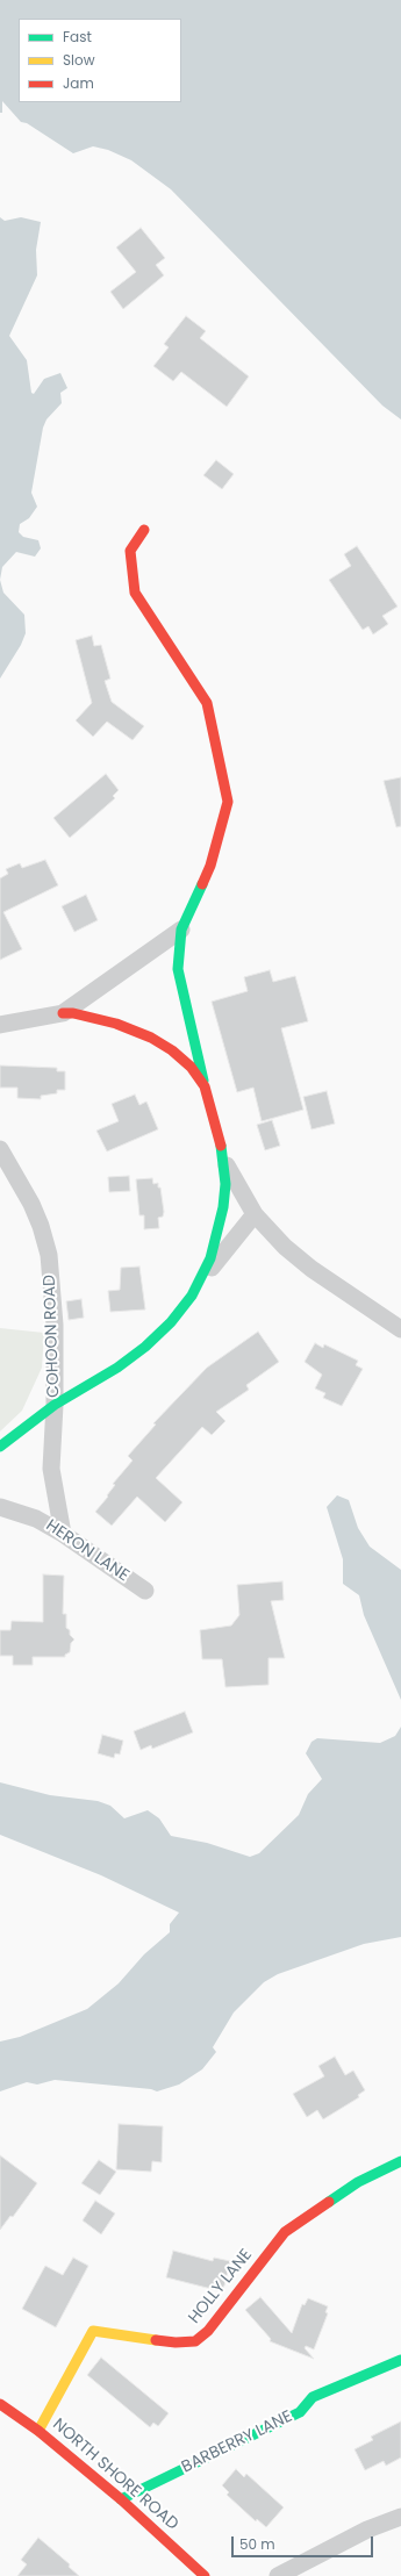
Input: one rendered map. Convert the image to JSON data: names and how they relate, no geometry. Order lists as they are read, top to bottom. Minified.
{"streets":{"street":["COHOON ROAD","HERON LANE","HOLLY LANE","BARBERRY LANE","NORTH SHORE ROAD"]},"crossings":[["COHOON ROAD","HERON LANE"],["HOLLY LANE","NORTH SHORE ROAD"],["BARBERRY LANE","NORTH SHORE ROAD"]],"legend":["Fast","Slow","Jam"],"scale_bar":"50 m"}
